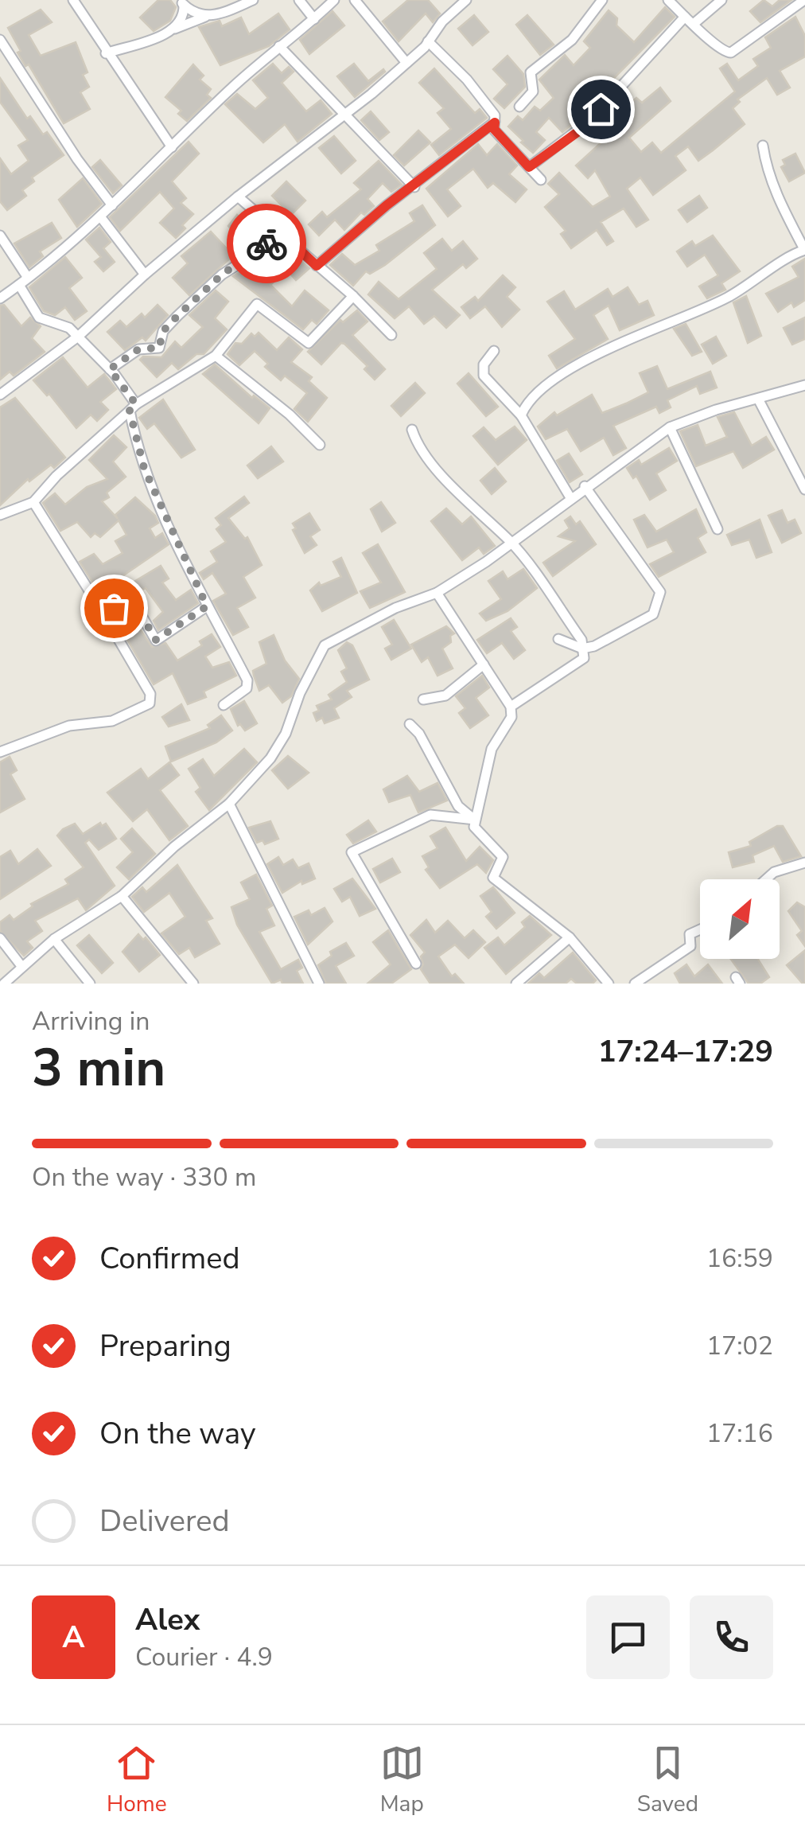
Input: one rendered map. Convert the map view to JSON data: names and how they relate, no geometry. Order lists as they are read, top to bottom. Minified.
{"north":"top right","page":{"heading":["3 min","Arriving in","17:24–17:29"],"panel":["Alex","Courier · 4.9"],"bar":"On the way · 330 m","list":[["Confirmed","16:59"],["Preparing","17:02"],["On the way","17:16"],"Delivered"],"round":"A","tabs":["Home","Map","Saved"]}}
